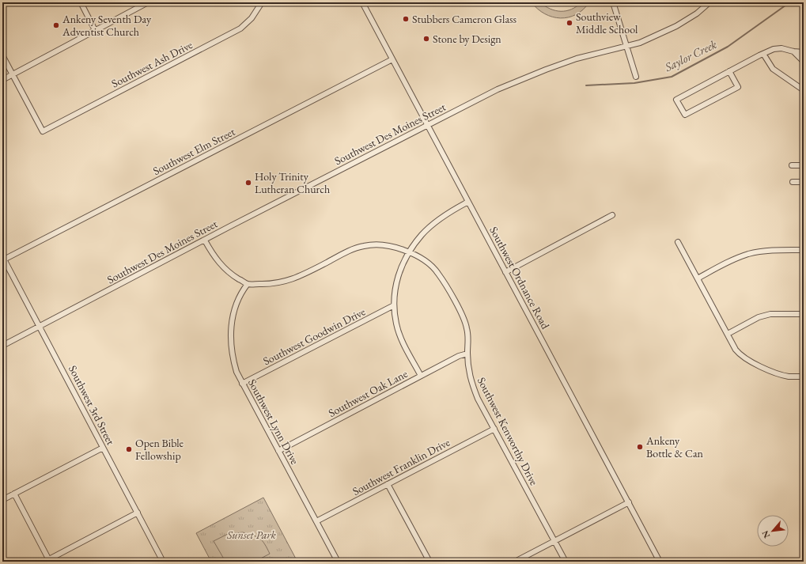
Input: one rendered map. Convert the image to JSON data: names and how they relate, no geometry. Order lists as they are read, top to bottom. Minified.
{"streets":{"street":["Southwest Ash Drive","Southwest Des Moines Street","Southwest Elm Street","Southwest Ordnance Road","Southwest Goodwin Drive","Southwest Oak Lane","Southwest 3rd Street","Southwest Lynn Drive","Southwest Kenworthy Drive","Southwest Franklin Drive"]},"crossings":[["Southwest Des Moines Street","Southwest Ordnance Road"],["Southwest Des Moines Street","Southwest 3rd Street"],["Southwest Elm Street","Southwest Ordnance Road"],["Southwest Elm Street","Southwest 3rd Street"],["Southwest Goodwin Drive","Southwest Lynn Drive"],["Southwest Oak Lane","Southwest Lynn Drive"],["Southwest Oak Lane","Southwest Kenworthy Drive"],["Southwest Lynn Drive","Southwest Kenworthy Drive"],["Southwest Lynn Drive","Southwest Franklin Drive"],["Southwest Kenworthy Drive","Southwest Franklin Drive"]],"water":["Saylor Creek"],"parks":["Sunset Park"],"places":["Stubbers Cameron Glass","Southview Middle School","Ankeny Seventh Day Adventist Church","Stone by Design","Holy Trinity Lutheran Church","Ankeny Bottle & Can","Open Bible Fellowship"],"north":"bottom left"}
